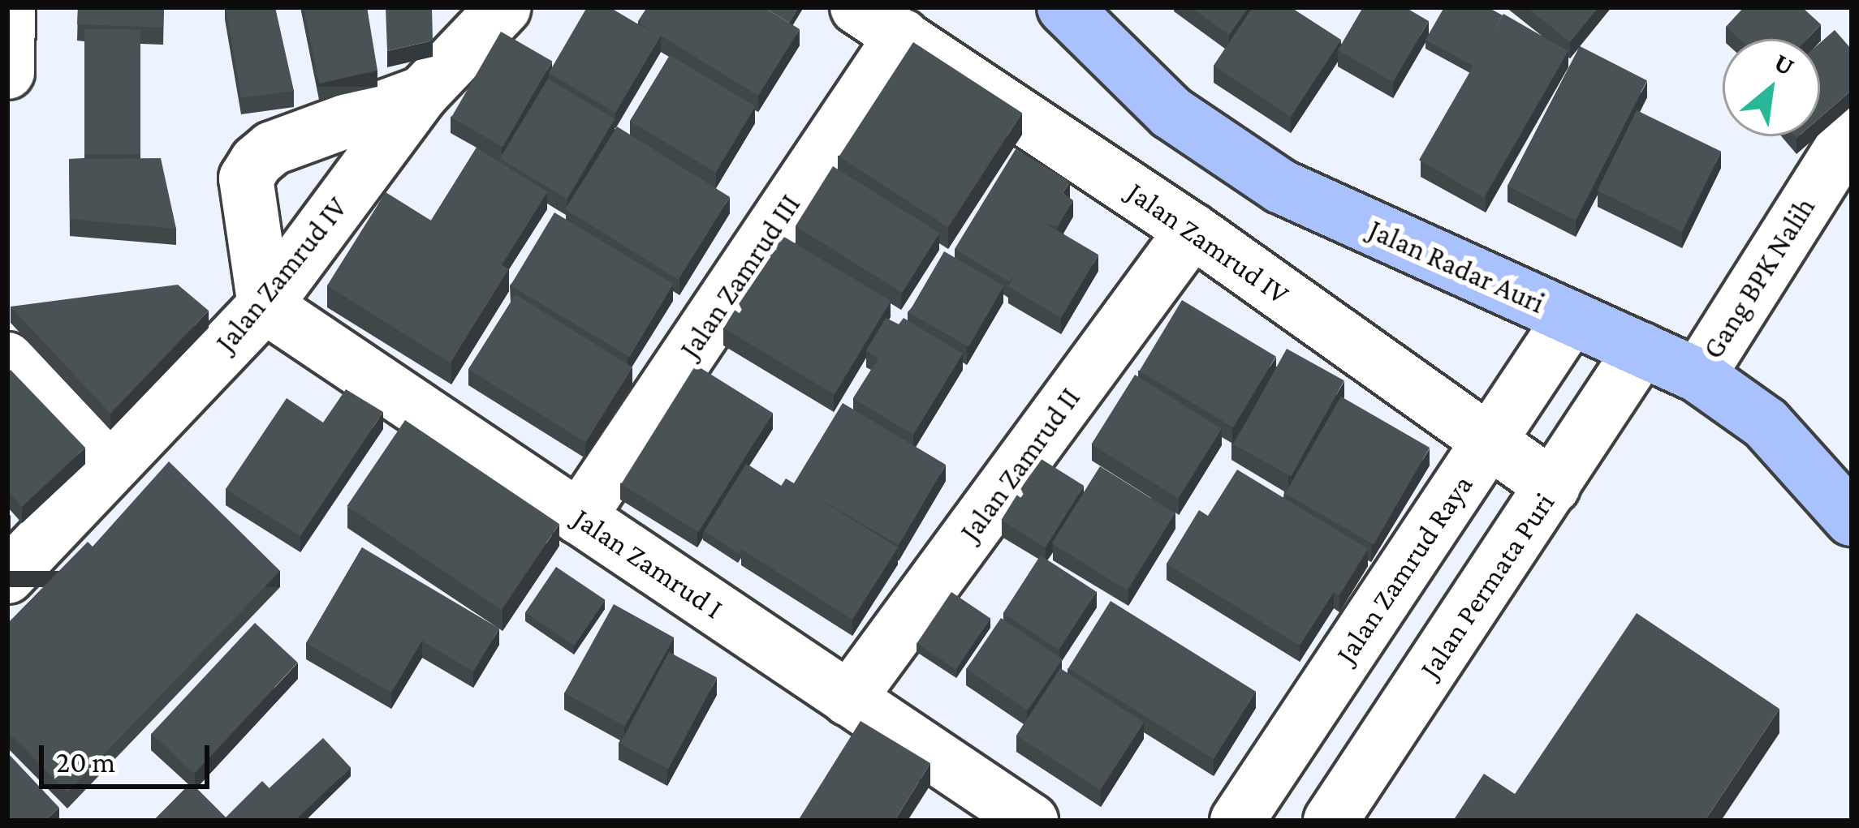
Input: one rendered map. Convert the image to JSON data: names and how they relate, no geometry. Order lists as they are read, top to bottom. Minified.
{"streets":{"main road":["Jalan Radar Auri"],"street":["Jalan Zamrud IV","Jalan Zamrud III","Gang BPK Nalih","Jalan Zamrud II","Jalan Zamrud I","Jalan Zamrud Raya","Jalan Permata Puri"]},"crossings":[["Jalan Zamrud IV","Jalan Zamrud III"],["Jalan Zamrud IV","Jalan Zamrud II"],["Jalan Zamrud IV","Jalan Zamrud I"],["Jalan Zamrud IV","Jalan Zamrud Raya"],["Jalan Zamrud IV","Jalan Permata Puri"],["Jalan Radar Auri","Gang BPK Nalih"],["Jalan Radar Auri","Jalan Zamrud Raya"],["Jalan Radar Auri","Jalan Permata Puri"],["Jalan Zamrud III","Jalan Zamrud I"],["Jalan Zamrud II","Jalan Zamrud I"]],"scale_bar":"20 m","north":"top right"}
